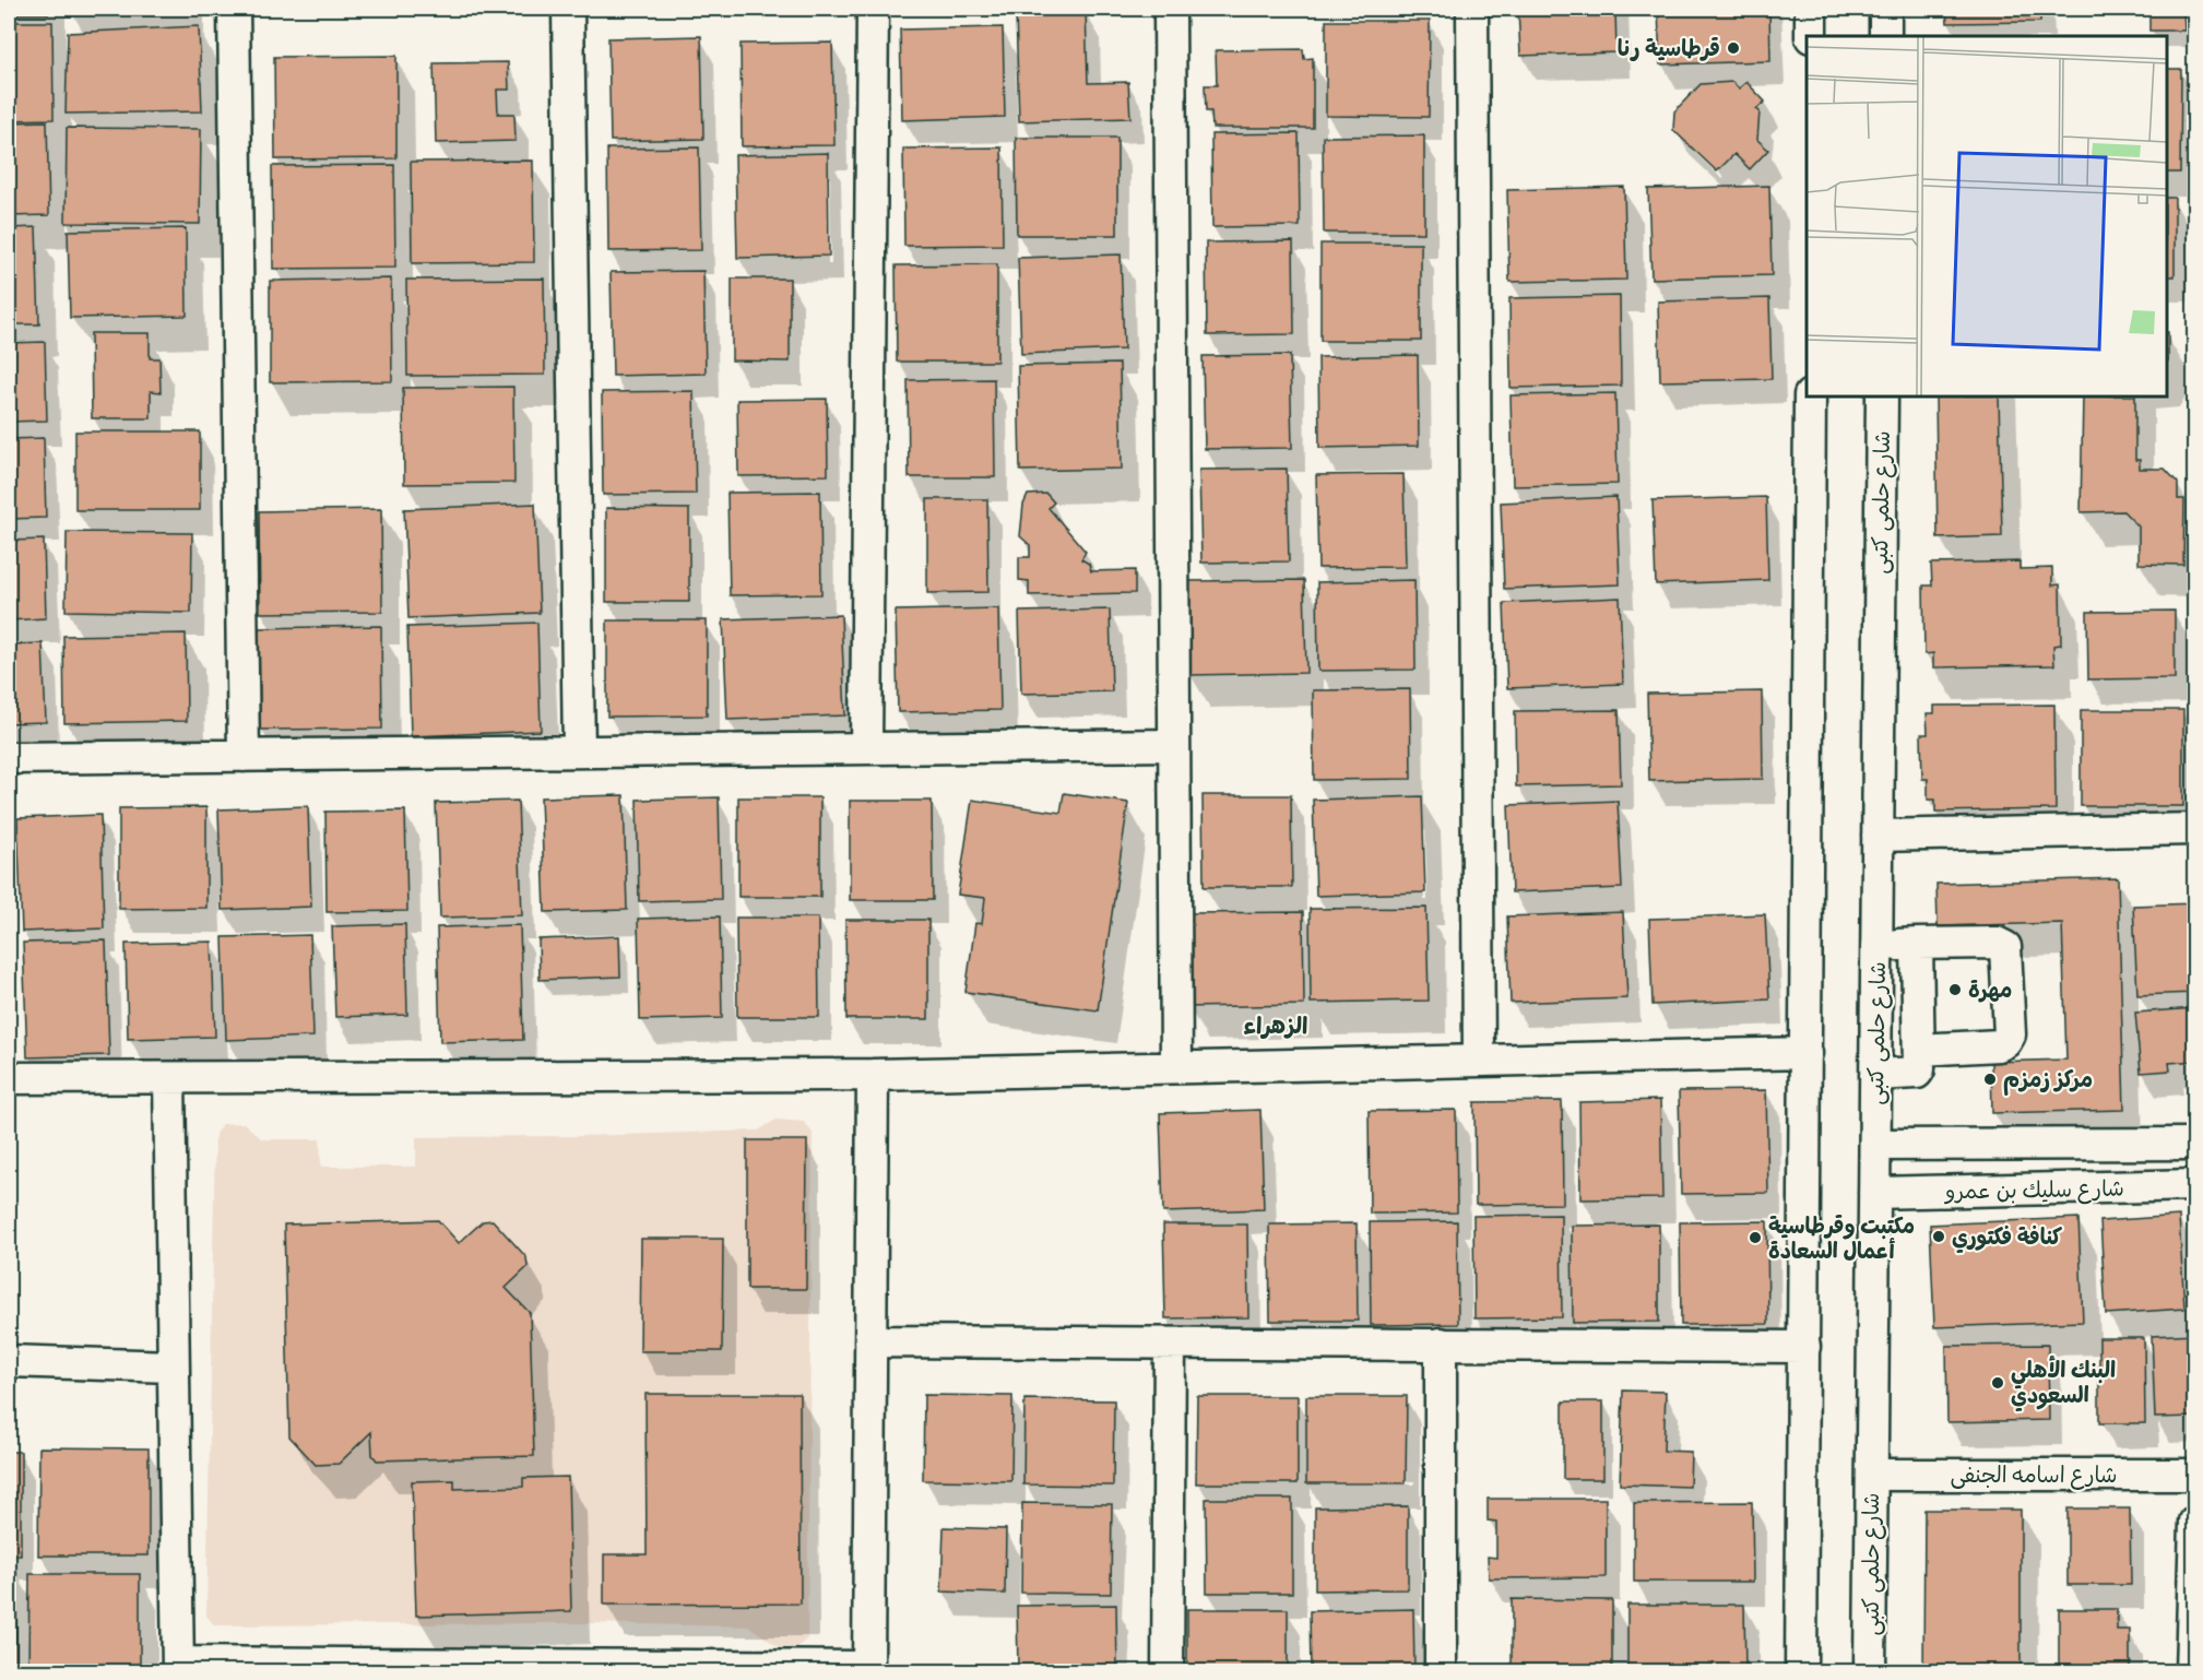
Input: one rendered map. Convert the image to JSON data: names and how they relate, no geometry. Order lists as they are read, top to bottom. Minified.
{"streets":{"street":["شارع حلمى كتبى","شارع سليك بن عمرو","شارع اسامه الجنفى"]},"crossings":[["شارع حلمى كتبى","شارع سليك بن عمرو"],["شارع حلمى كتبى","شارع اسامه الجنفى"]],"districts":["الزهراء"],"places":["قرطاسية رنا","مهرة","مركز زمزم","كنافة فكتوري","مكتبت وقرطاسية أعمال السعادة","البنك الأهلي السعودي"]}
